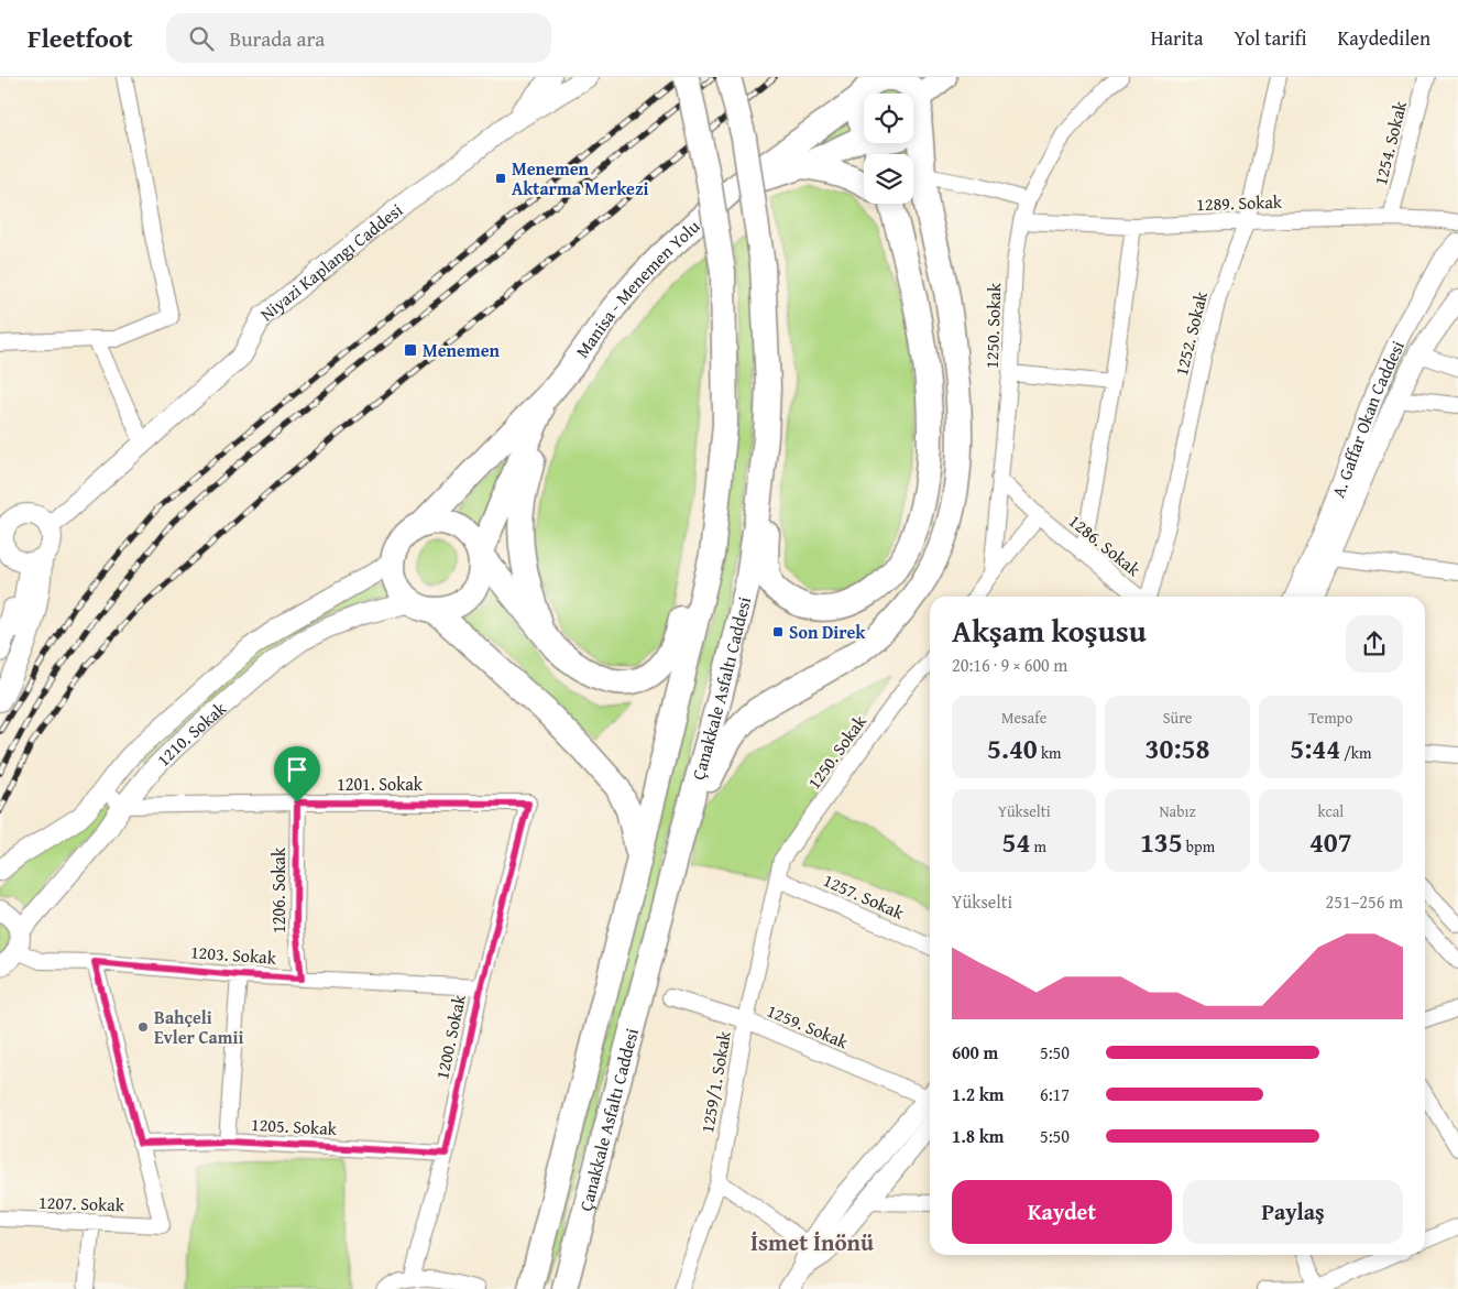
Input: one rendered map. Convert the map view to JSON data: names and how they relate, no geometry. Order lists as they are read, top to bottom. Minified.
{"streets":{"highway":["Manisa - Menemen Yolu","Çanakkale Asfaltı Caddesi"],"street":["1254. Sokak","1289. Sokak","Niyazi Kaplangı Caddesi","1250. Sokak","1252. Sokak","A. Gaffar Okan Caddesi","1286. Sokak","1210. Sokak","1201. Sokak","1206. Sokak","1257. Sokak","1203. Sokak","1259. Sokak","1200. Sokak","1259/1. Sokak","1205. Sokak","1207. Sokak"]},"crossings":[["1254. Sokak","1289. Sokak"],["1289. Sokak","1250. Sokak"],["1289. Sokak","1252. Sokak"],["Manisa - Menemen Yolu","1210. Sokak"],["1250. Sokak","1286. Sokak"],["1250. Sokak","1257. Sokak"],["1250. Sokak","1259/1. Sokak"],["1210. Sokak","1201. Sokak"],["1210. Sokak","1203. Sokak"],["1201. Sokak","1206. Sokak"],["1201. Sokak","1200. Sokak"],["1206. Sokak","1203. Sokak"],["1257. Sokak","1259/1. Sokak"],["1203. Sokak","1200. Sokak"],["1259. Sokak","1259/1. Sokak"],["1200. Sokak","1205. Sokak"],["1205. Sokak","1207. Sokak"]],"districts":["İsmet İnönü"],"places":{"transit":["Menemen Aktarma Merkezi","Menemen","Son Direk"],"other":["Bahçeli Evler Camii"]},"page":{"header":"Fleetfoot","search":"Burada ara","nav":["Harita","Yol tarifi","Kaydedilen"],"heading":["Akşam koşusu","20:16 · 9 × 600 m"],"stats":[["Mesafe","5.40 km"],["Süre","30:58"],["Tempo","5:44 /km"],["Yükselti","54 m"],["Nabız","135 bpm"],["kcal","407"]],"chart":["Yükselti","251–256 m"],"list":[{"name":"600 m","note":"5:50"},{"name":"1.2 km","note":"6:17"},{"name":"1.8 km","note":"5:50"}],"buttons":["Kaydet","Paylaş"]}}
